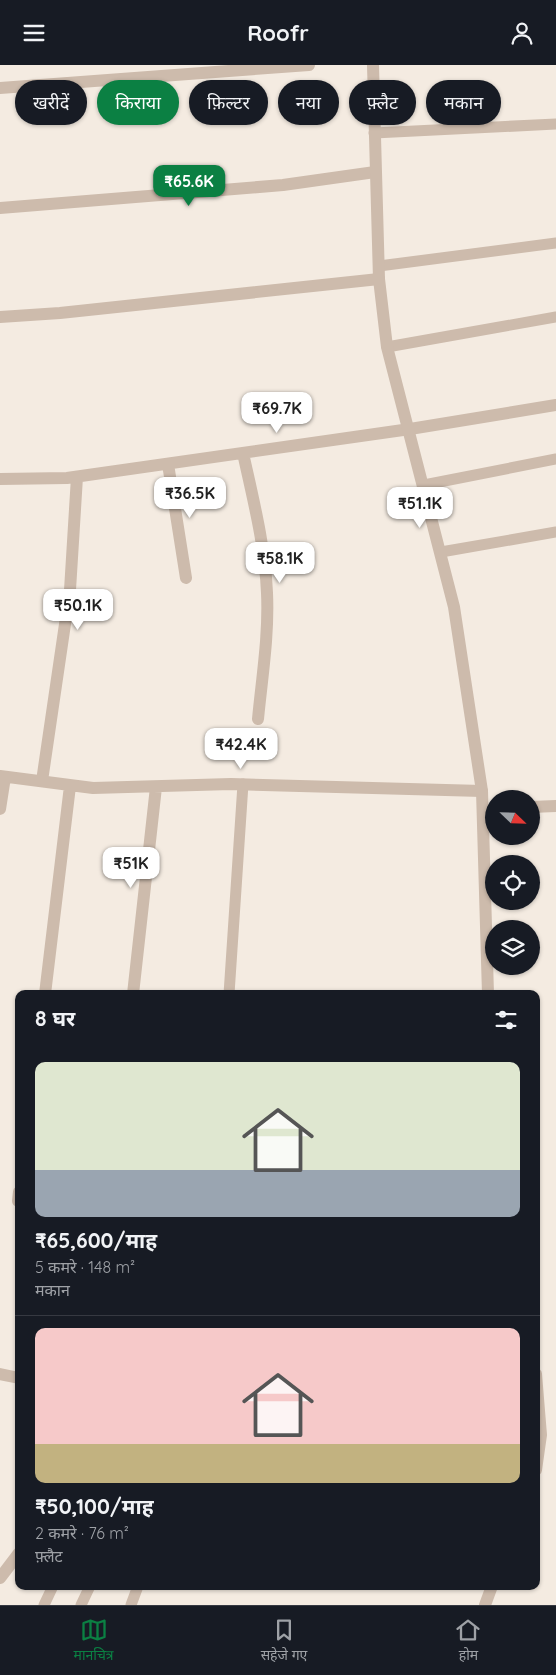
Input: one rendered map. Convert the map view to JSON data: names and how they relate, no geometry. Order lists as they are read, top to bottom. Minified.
{"north":"bottom right","page":{"header":"Roofr","chip":["खरीदें","किराया","फ़िल्टर","नया","फ़्लैट","मकान"],"price":["₹65.6K","₹69.7K","₹36.5K","₹51.1K","₹58.1K","₹50.1K","₹42.4K","₹51K"],"heading":"8 घर","list":[{"name":"₹65,600/माह","note":"5 कमरे · 148 m² · मकान"},{"name":"₹50,100/माह","note":"2 कमरे · 76 m² · फ़्लैट"}],"tabs":["मानचित्र","सहेजे गए","होम"]}}
